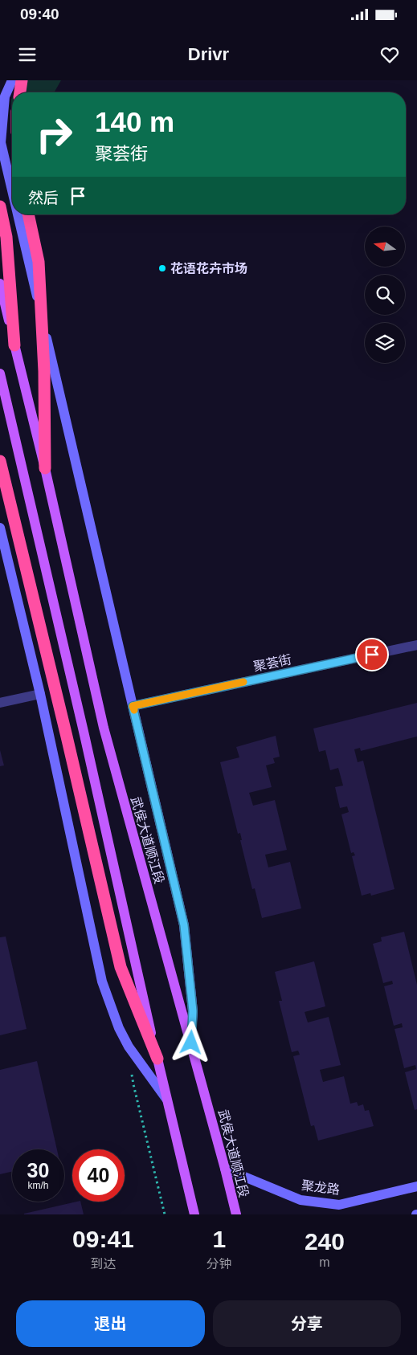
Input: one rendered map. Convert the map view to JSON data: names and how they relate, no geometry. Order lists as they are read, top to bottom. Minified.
{"streets":{"main road":["武侯大道顺江段"],"street":["聚荟街","聚龙路"]},"crossings":[["武侯大道顺江段","聚龙路"]],"places":["花语花卉市场"],"north":"left","page":{"status":"09:40","header":"Drivr","turn":["140 m","聚荟街"],"then":"然后","speed":"30 km/h","limit":"40","eta":["09:41","到达","1","分钟","240","m"],"buttons":["退出","分享"]}}
